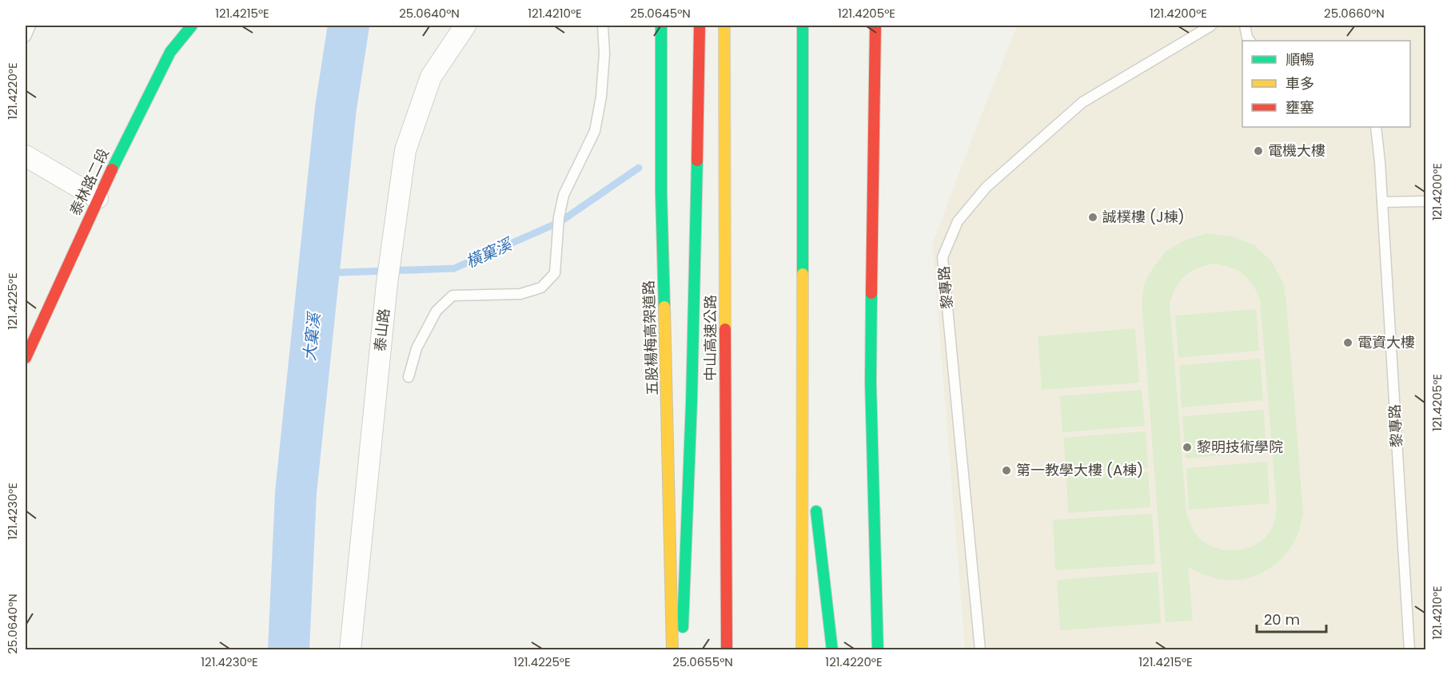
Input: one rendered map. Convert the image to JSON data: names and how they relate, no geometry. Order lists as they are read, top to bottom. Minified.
{"streets":{"main road":["泰林路二段","五股楊梅高架道路","中山高速公路"],"street":["泰山路"],"lane":["黎專路"]},"water":["橫窠溪","大窠溪"],"places":["電機大樓","誠樸樓 (J棟)","電資大樓","黎明技術學院","第一教學大樓 (A棟)"],"legend":["順暢","車多","壅塞"],"scale_bar":"20 m","coordinates":["121.4215°E","25.0640°N","121.4210°E","25.0645°N","121.4205°E","121.4200°E","25.0660°N","121.4220°E","121.4225°E","121.4230°E","25.0655°N"]}
